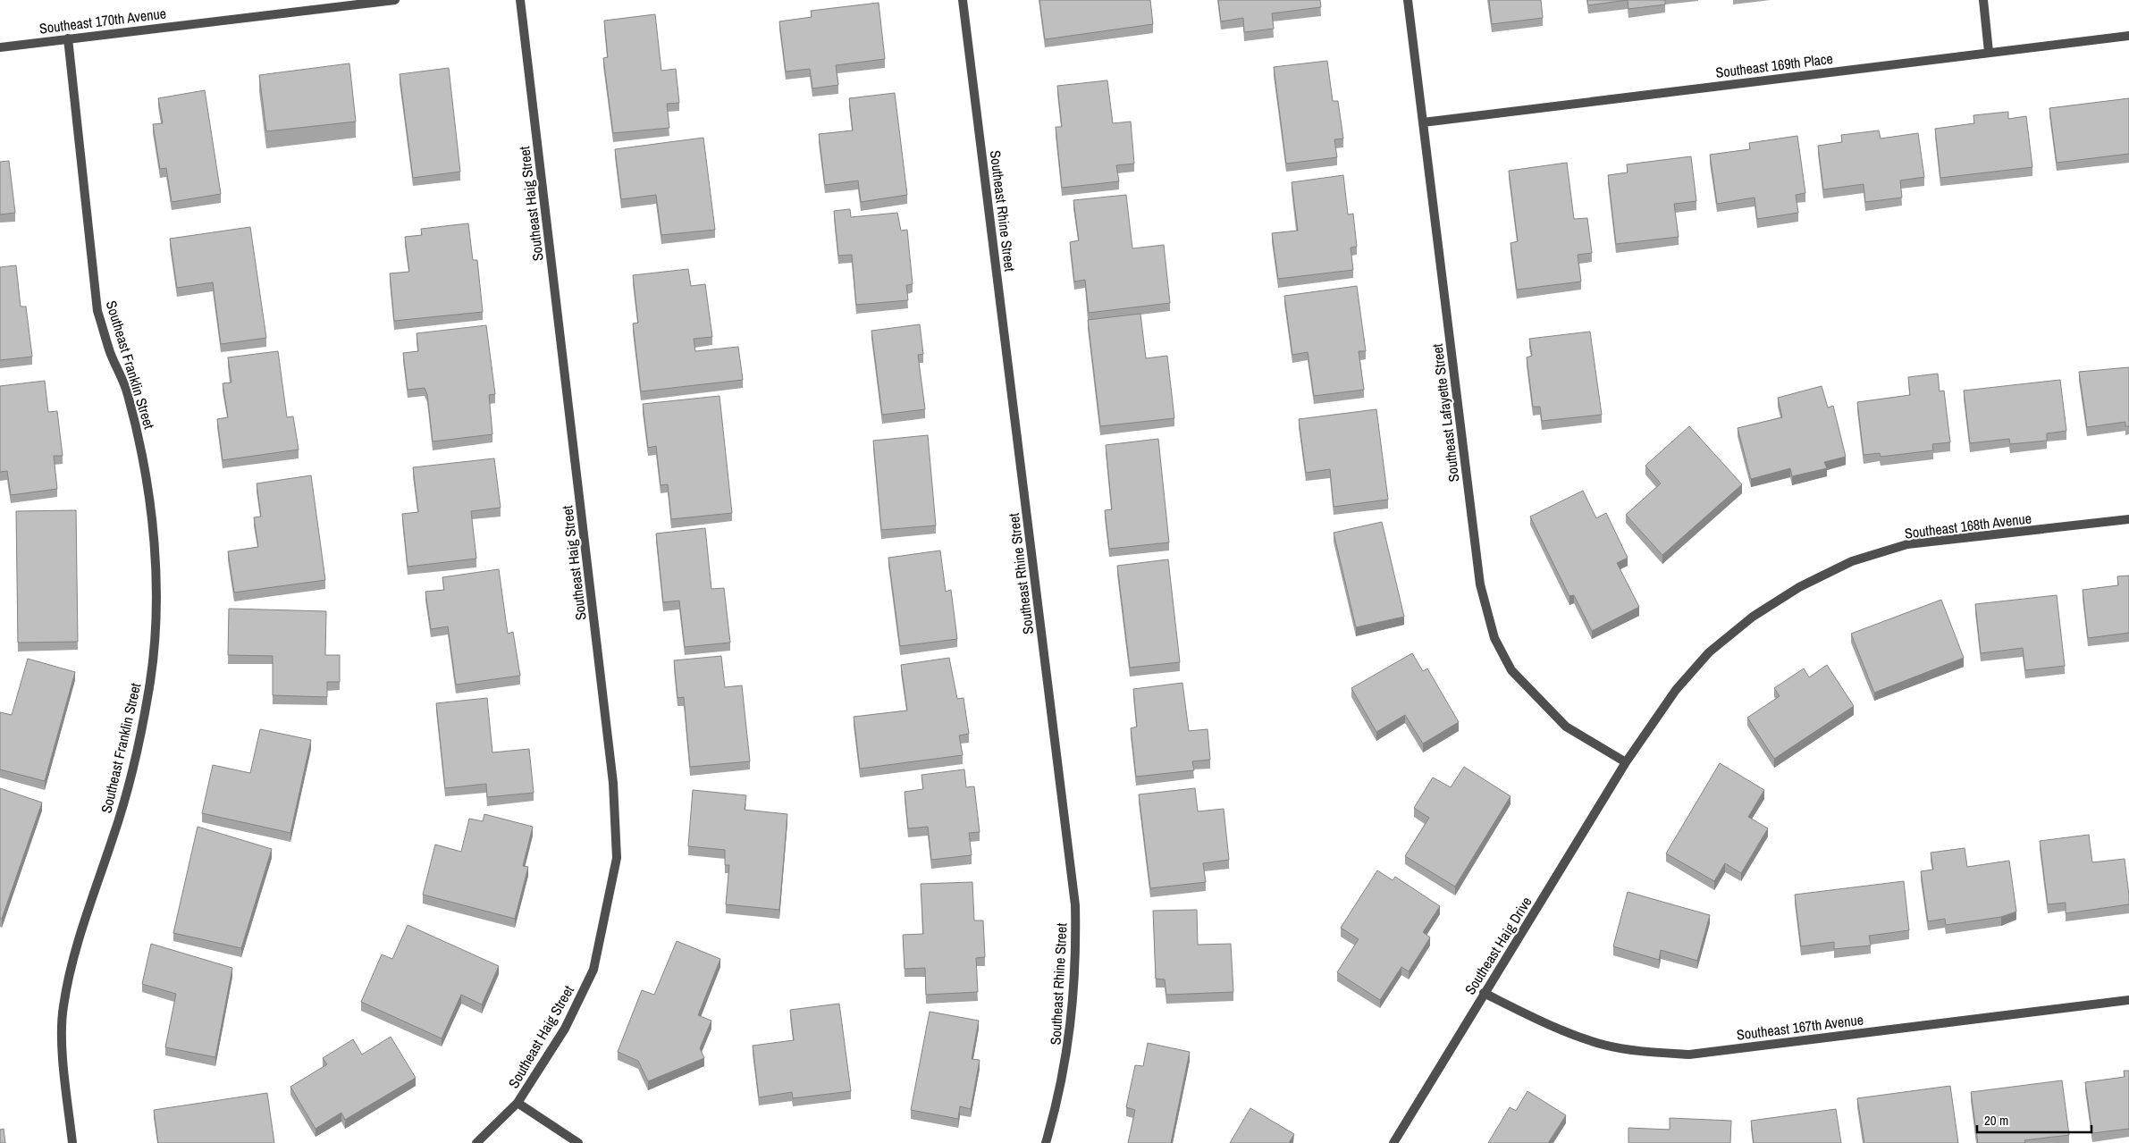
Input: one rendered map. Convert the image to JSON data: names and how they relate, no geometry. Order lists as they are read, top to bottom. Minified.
{"streets":{"street":["Southeast 170th Avenue","Southeast 169th Place","Southeast Haig Street","Southeast Rhine Street","Southeast Franklin Street","Southeast Lafayette Street","Southeast 168th Avenue","Southeast Haig Drive","Southeast 167th Avenue"]},"crossings":[["Southeast 170th Avenue","Southeast Franklin Street"],["Southeast 169th Place","Southeast Lafayette Street"],["Southeast Lafayette Street","Southeast 168th Avenue"],["Southeast Lafayette Street","Southeast Haig Drive"],["Southeast 168th Avenue","Southeast Haig Drive"],["Southeast Haig Drive","Southeast 167th Avenue"]],"scale_bar":"20 m"}
